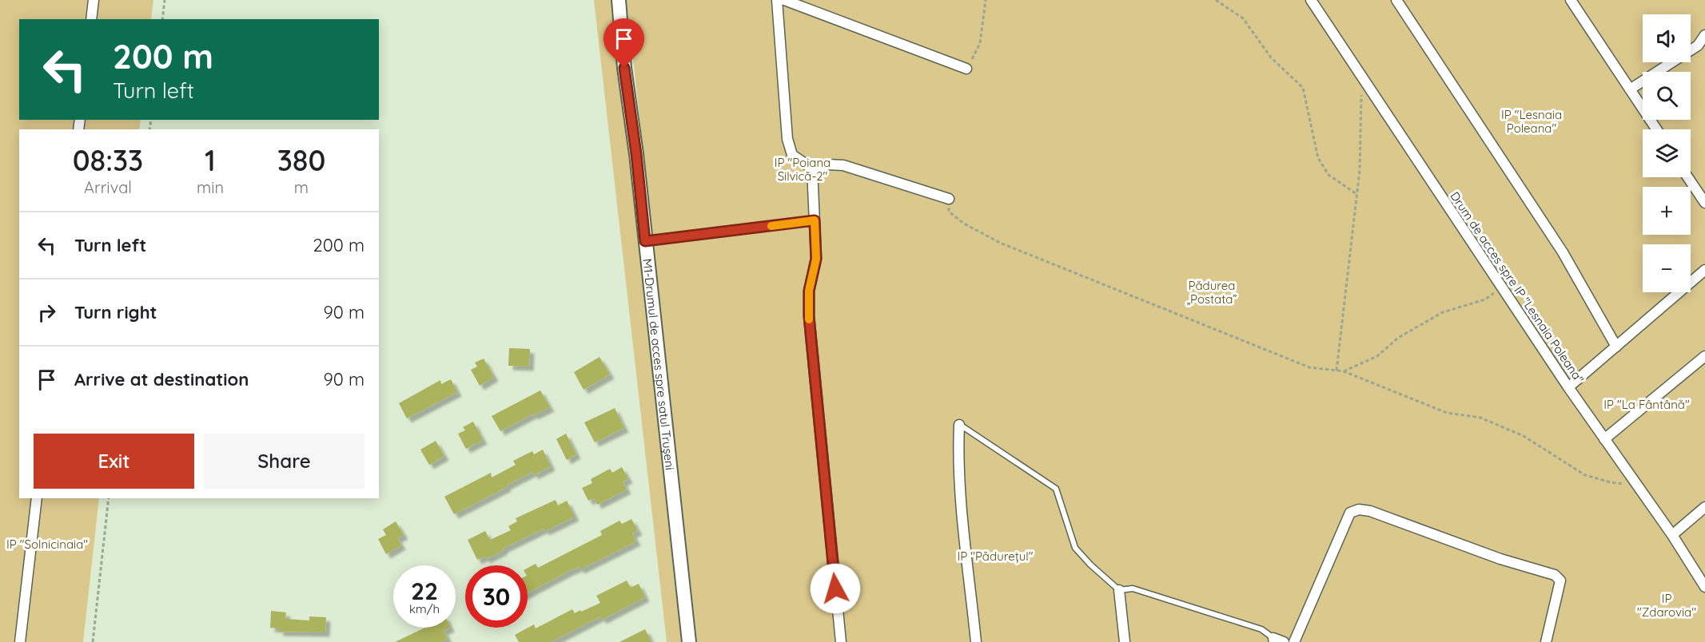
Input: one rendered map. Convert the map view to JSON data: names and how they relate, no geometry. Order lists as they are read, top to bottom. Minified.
{"streets":{"street":["Drum de acces spre IP \"Lesnaia Poleana\"","M1-Drumul de acces spre satul Trușeni"]},"parks":["IP \"Lesnaia Poleana\"","IP \"Poiana Silvică-2\"","Pădurea „Postata”","IP \"La Fântână\"","IP \"Solnicinaia\"","IP \"Pădurețul\"","IP \"Zdarovia\""],"page":{"map_buttons":["+","−"],"turn":["200 m","Turn left"],"eta":["08:33","Arrival","1","min","380","m"],"list":[{"name":"Turn left","value":"200 m"},{"name":"Turn right","value":"90 m"},{"name":"Arrive at destination","value":"90 m"}],"buttons":["Exit","Share"],"speed":"22 km/h","limit":"30"}}
